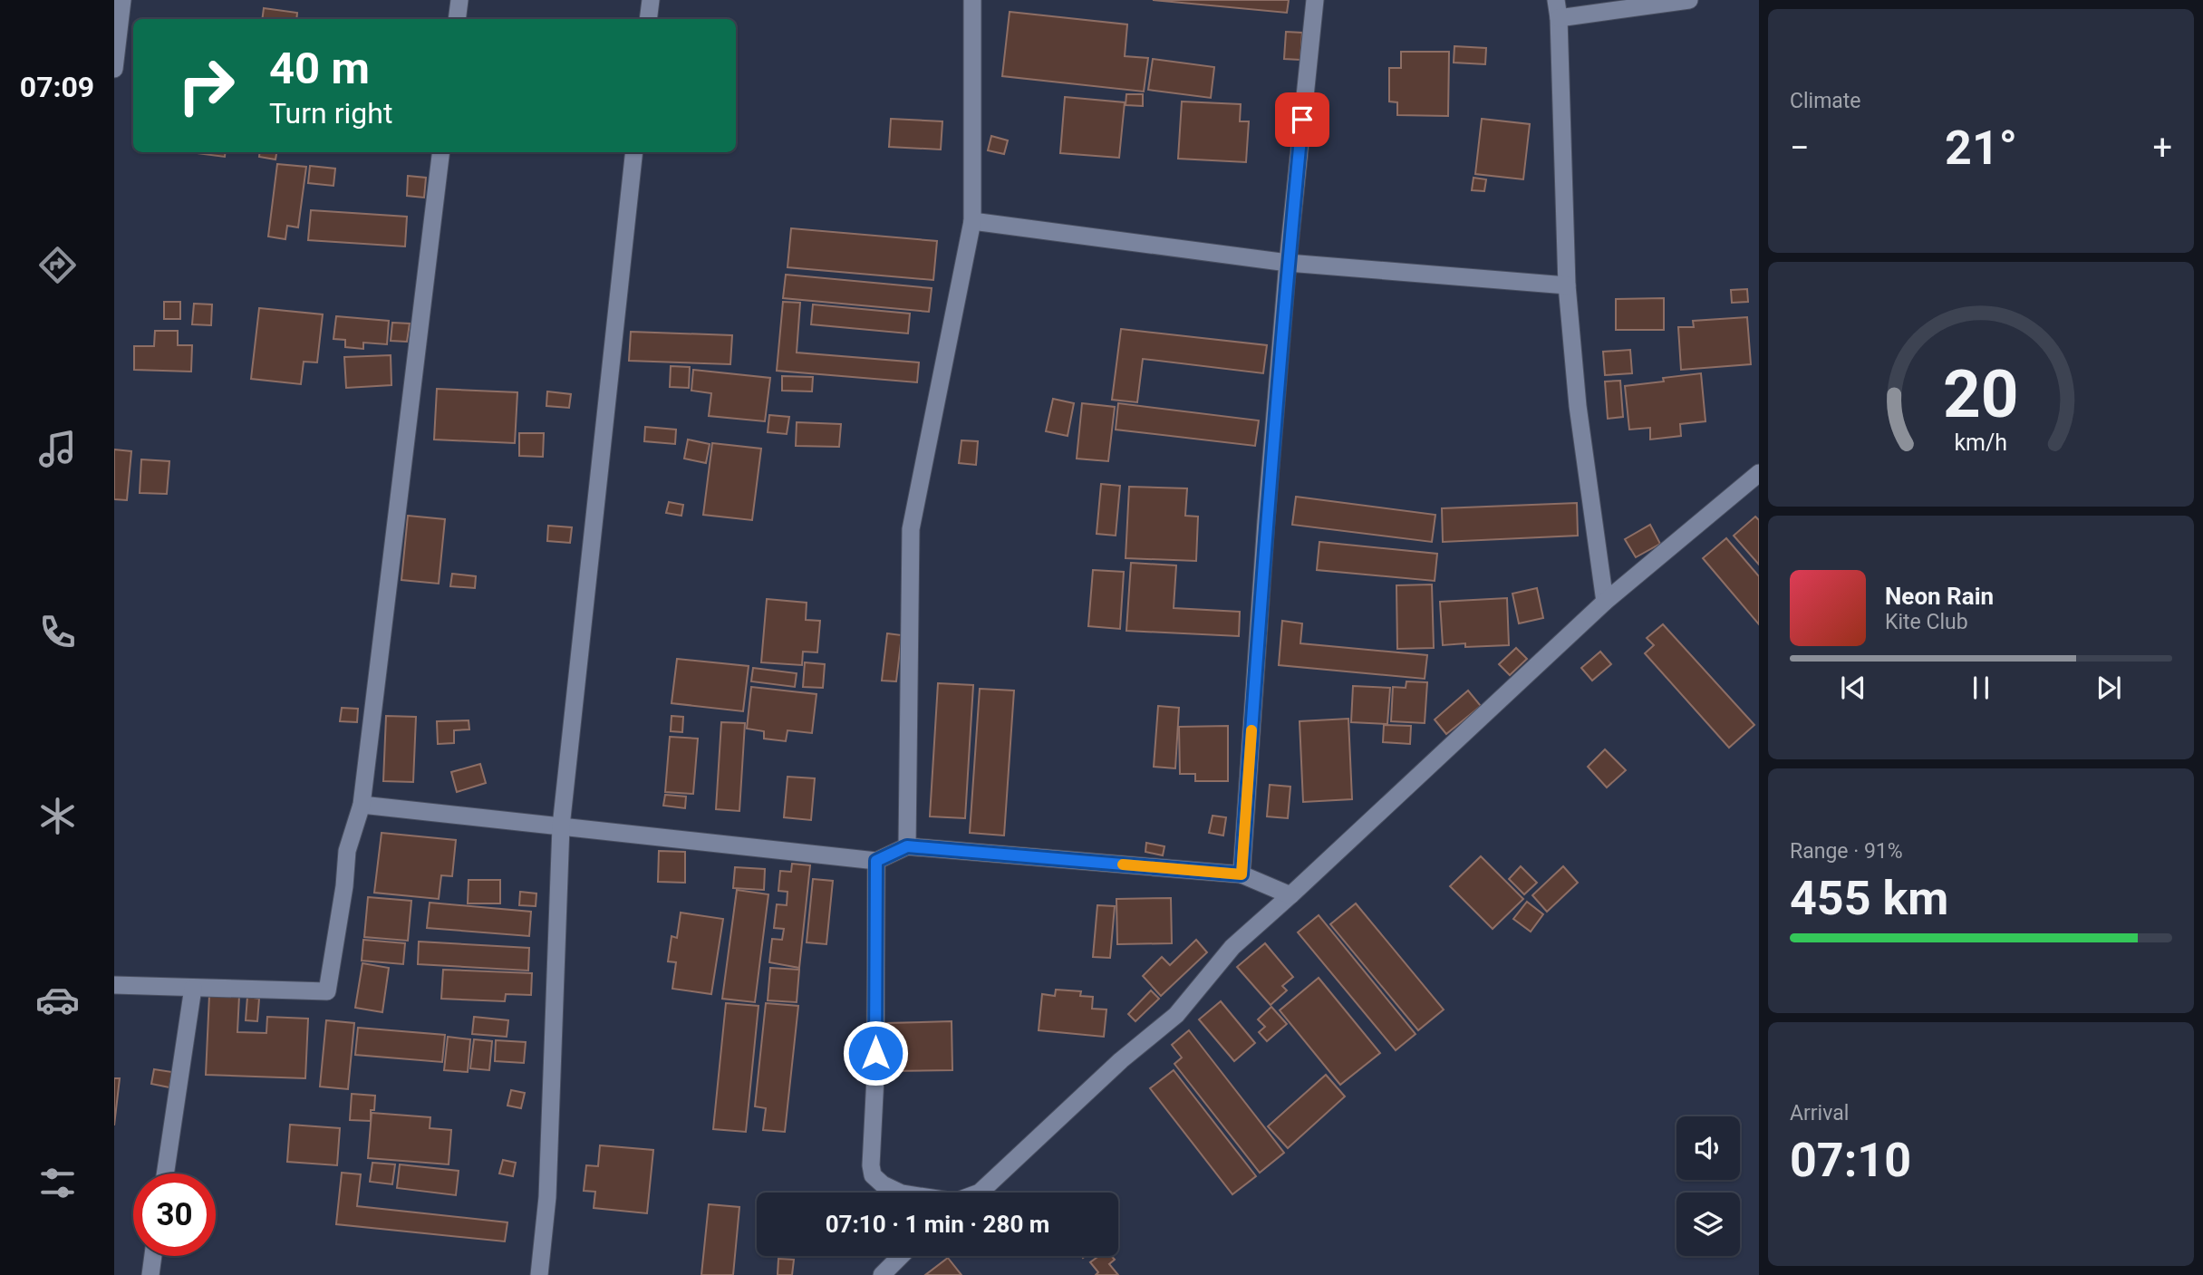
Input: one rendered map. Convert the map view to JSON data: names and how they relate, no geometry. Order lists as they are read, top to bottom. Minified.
{"page":{"tabs":"07:09","tile":["Climate",["Range · 91%","455 km"],["Arrival","07:10"]],"turn":["40 m","Turn right"],"heat":["−","21°","+"],"song":["Neon Rain","Kite Club"],"limit":"30","trip":"07:10 · 1 min · 280 m","gauge":["20","km/h"]}}
